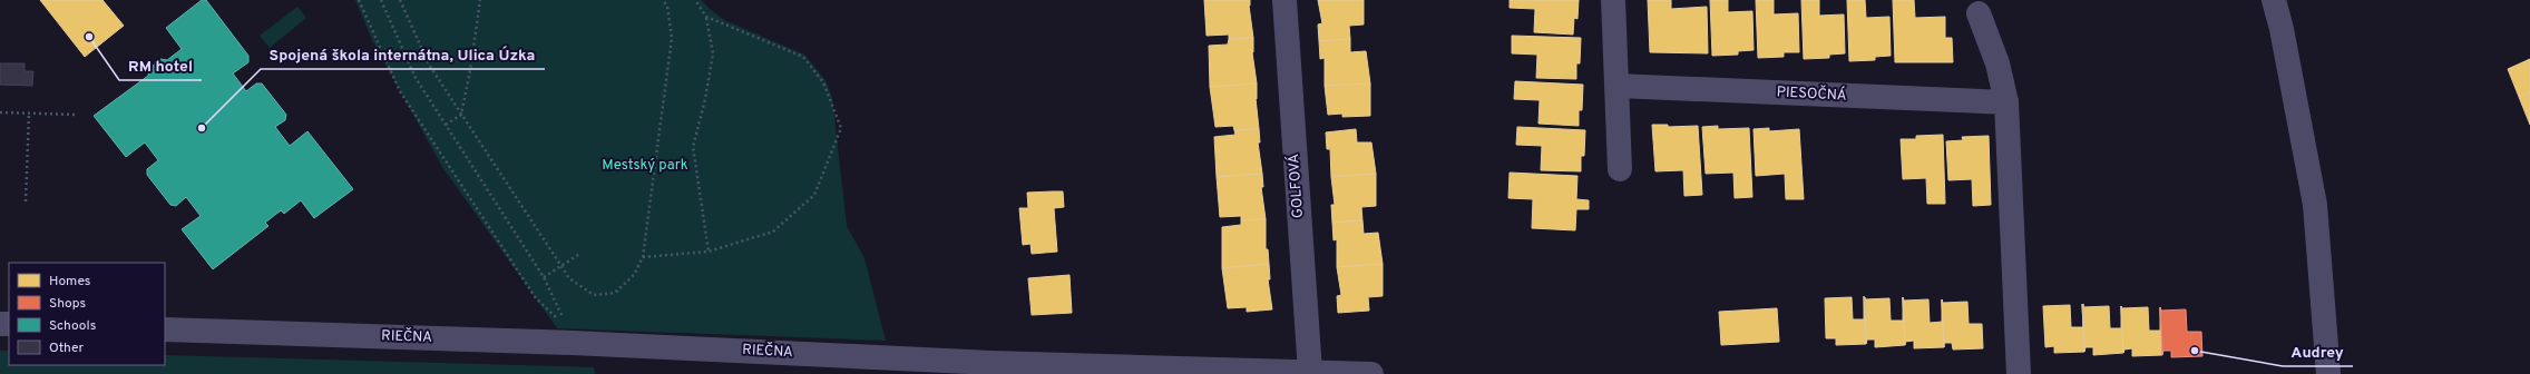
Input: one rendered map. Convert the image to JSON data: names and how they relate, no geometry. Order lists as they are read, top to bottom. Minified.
{"streets":{"street":["PIESOČNÁ","GOLFOVÁ","RIEČNA"]},"crossings":[["GOLFOVÁ","RIEČNA"]],"parks":["Mestský park"],"places":["RM hotel","Spojená škola internátna, Ulica Úzka","Audrey"],"legend":["Homes","Shops","Schools","Other"]}
